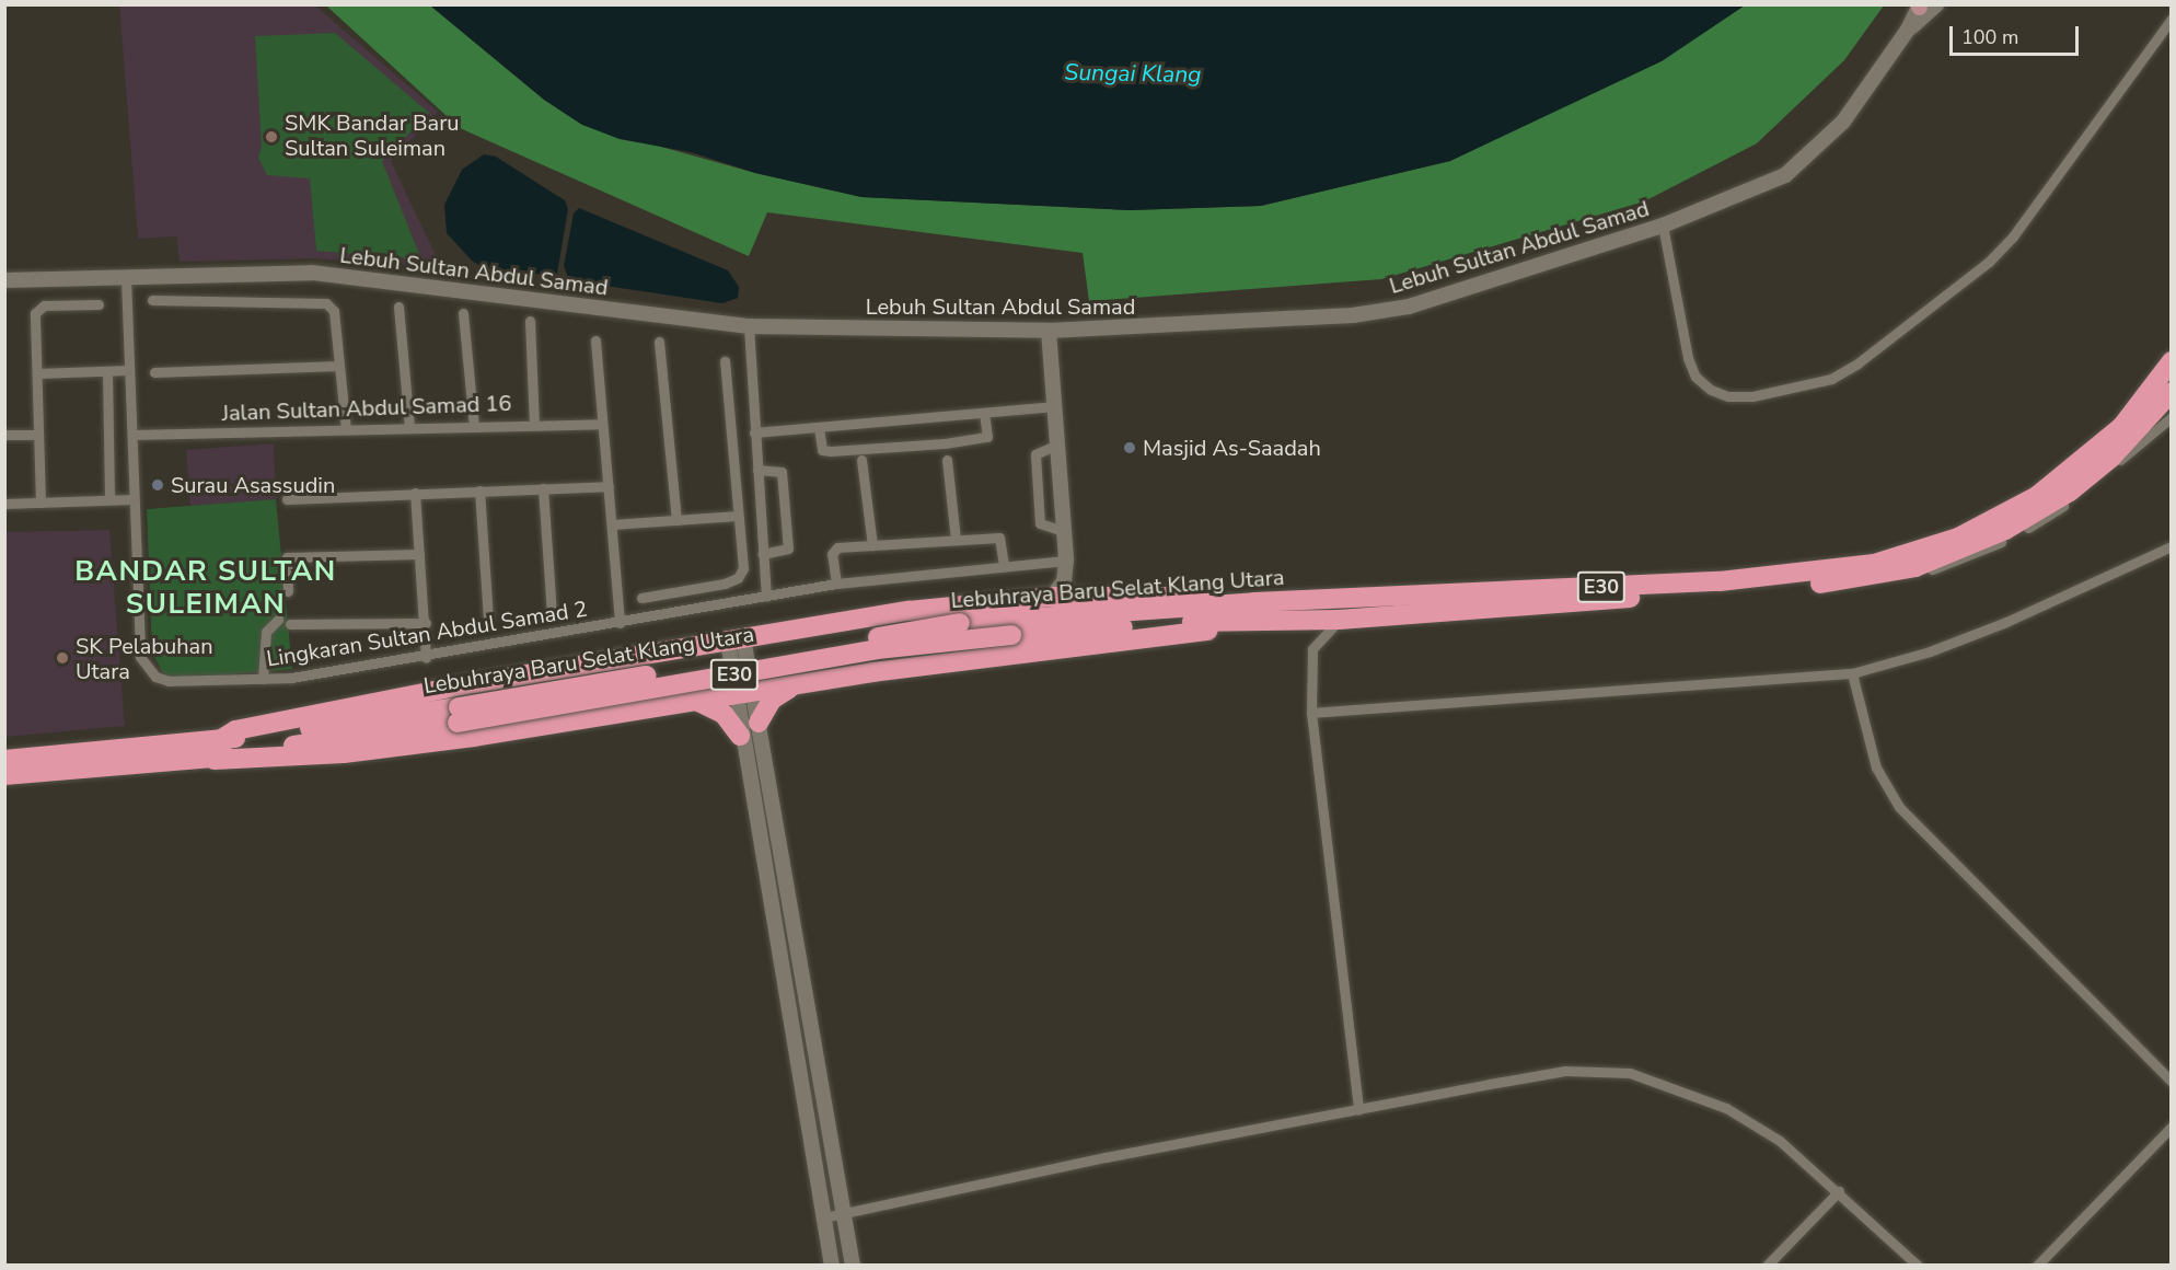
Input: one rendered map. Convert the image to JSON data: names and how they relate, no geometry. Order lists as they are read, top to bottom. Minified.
{"streets":{"highway":["E30","Lebuhraya Baru Selat Klang Utara"],"street":["Lebuh Sultan Abdul Samad","Jalan Sultan Abdul Samad 16","Lingkaran Sultan Abdul Samad 2"]},"crossings":[["Lebuh Sultan Abdul Samad","Lingkaran Sultan Abdul Samad 2"],["Jalan Sultan Abdul Samad 16","Lingkaran Sultan Abdul Samad 2"]],"districts":["BANDAR SULTAN SULEIMAN"],"water":["Sungai Klang"],"places":["SMK Bandar Baru Sultan Suleiman","Masjid As-Saadah","Surau Asassudin","SK Pelabuhan Utara"],"scale_bar":"100 m"}
